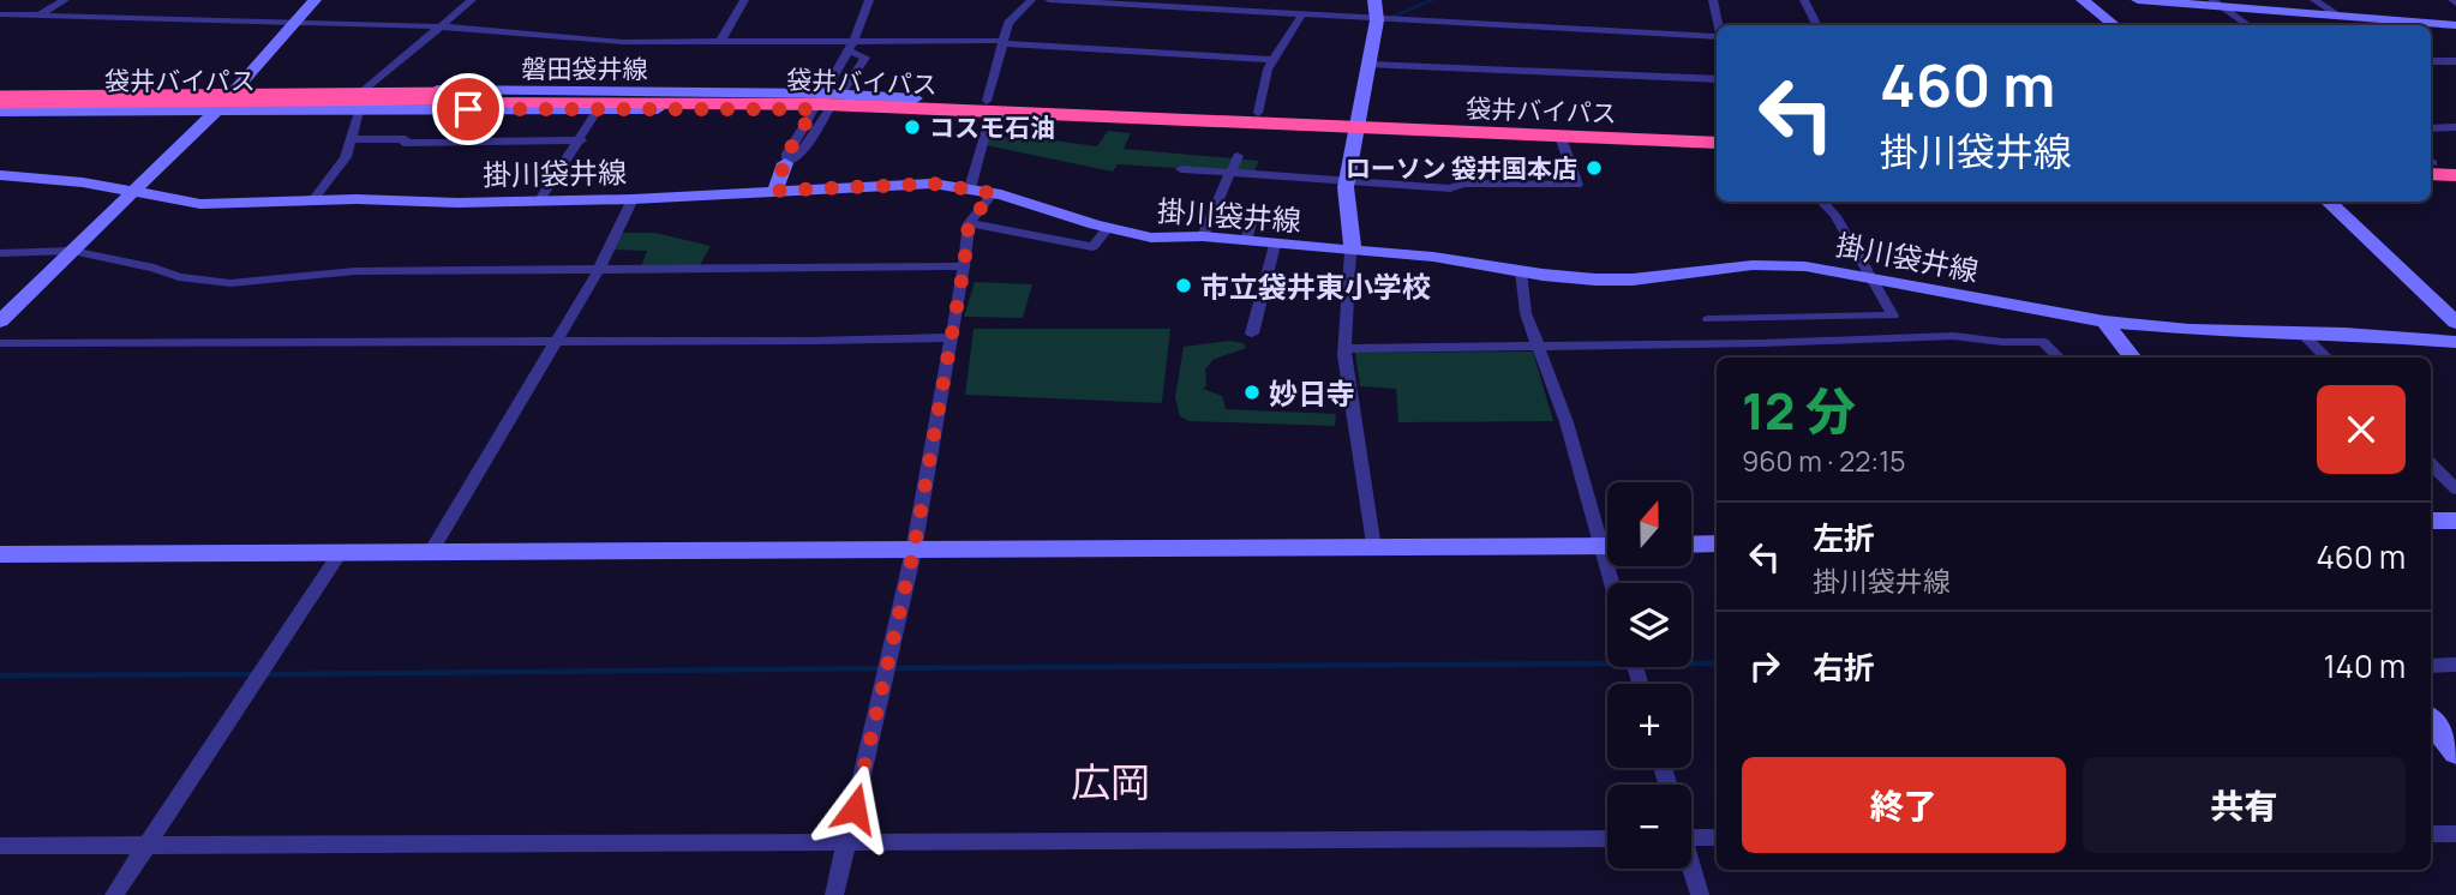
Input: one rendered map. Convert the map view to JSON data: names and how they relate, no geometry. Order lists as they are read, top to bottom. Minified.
{"streets":{"highway":["袋井バイパス"],"main road":["磐田袋井線","掛川袋井線"]},"crossings":[["磐田袋井線","袋井バイパス"]],"districts":["広岡"],"places":["コスモ石油","ローソン 袋井国本店","市立袋井東小学校","妙日寺"],"north":"top","page":{"turn":["460 m","掛川袋井線"],"heading":["12 分","960 m · 22:15"],"map_buttons":["+","−"],"list":[{"name":"左折","note":"掛川袋井線","value":"460 m"},{"name":"右折","value":"140 m"}],"buttons":["終了","共有"]}}
